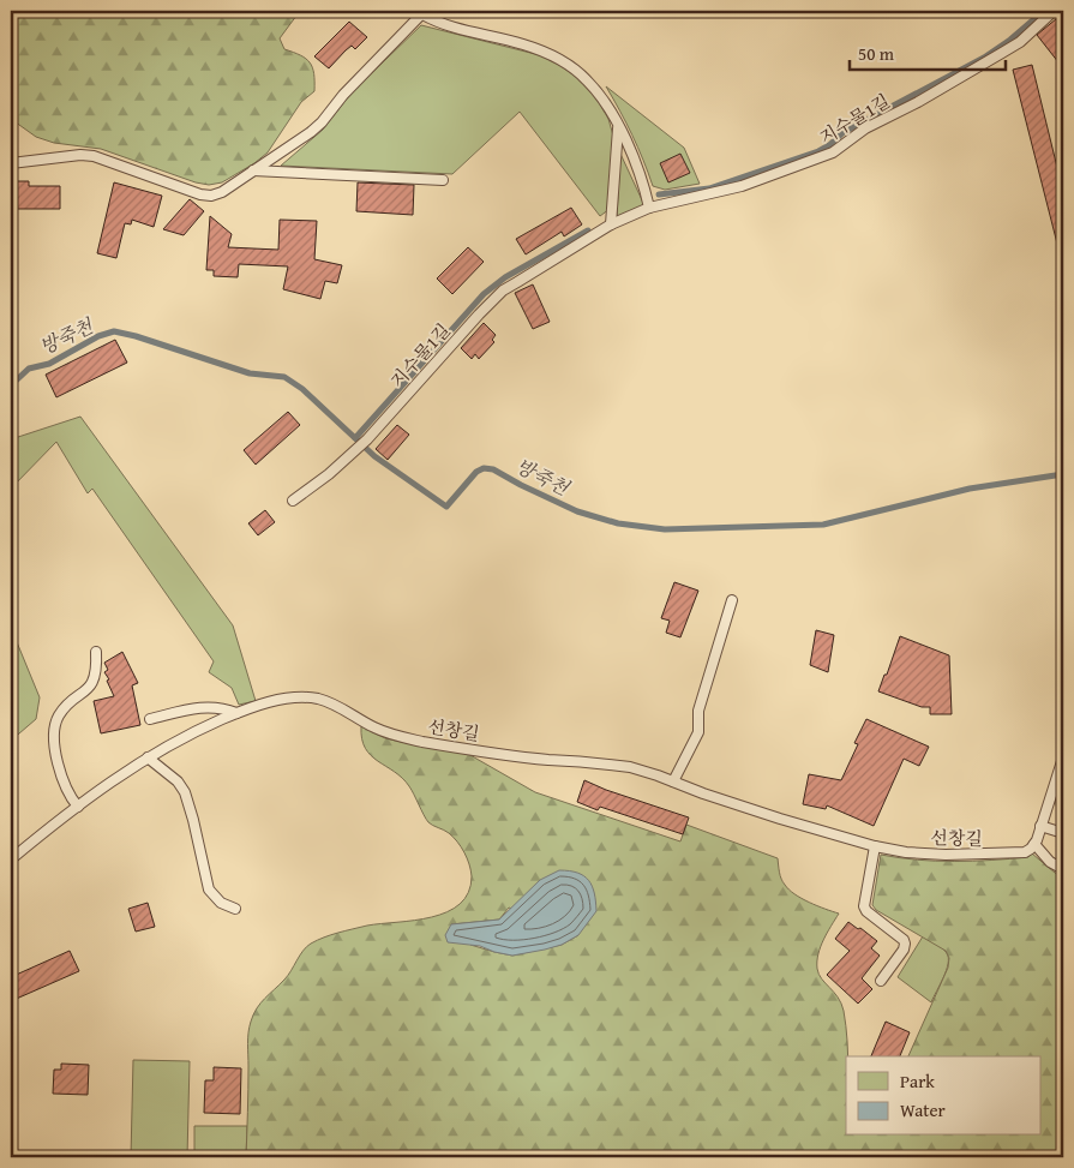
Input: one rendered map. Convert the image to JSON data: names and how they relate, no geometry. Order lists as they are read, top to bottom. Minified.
{"streets":{"lane":["지수물1길","선창길"]},"water":["방죽천"],"legend":["Park","Water"],"scale_bar":"50 m"}
